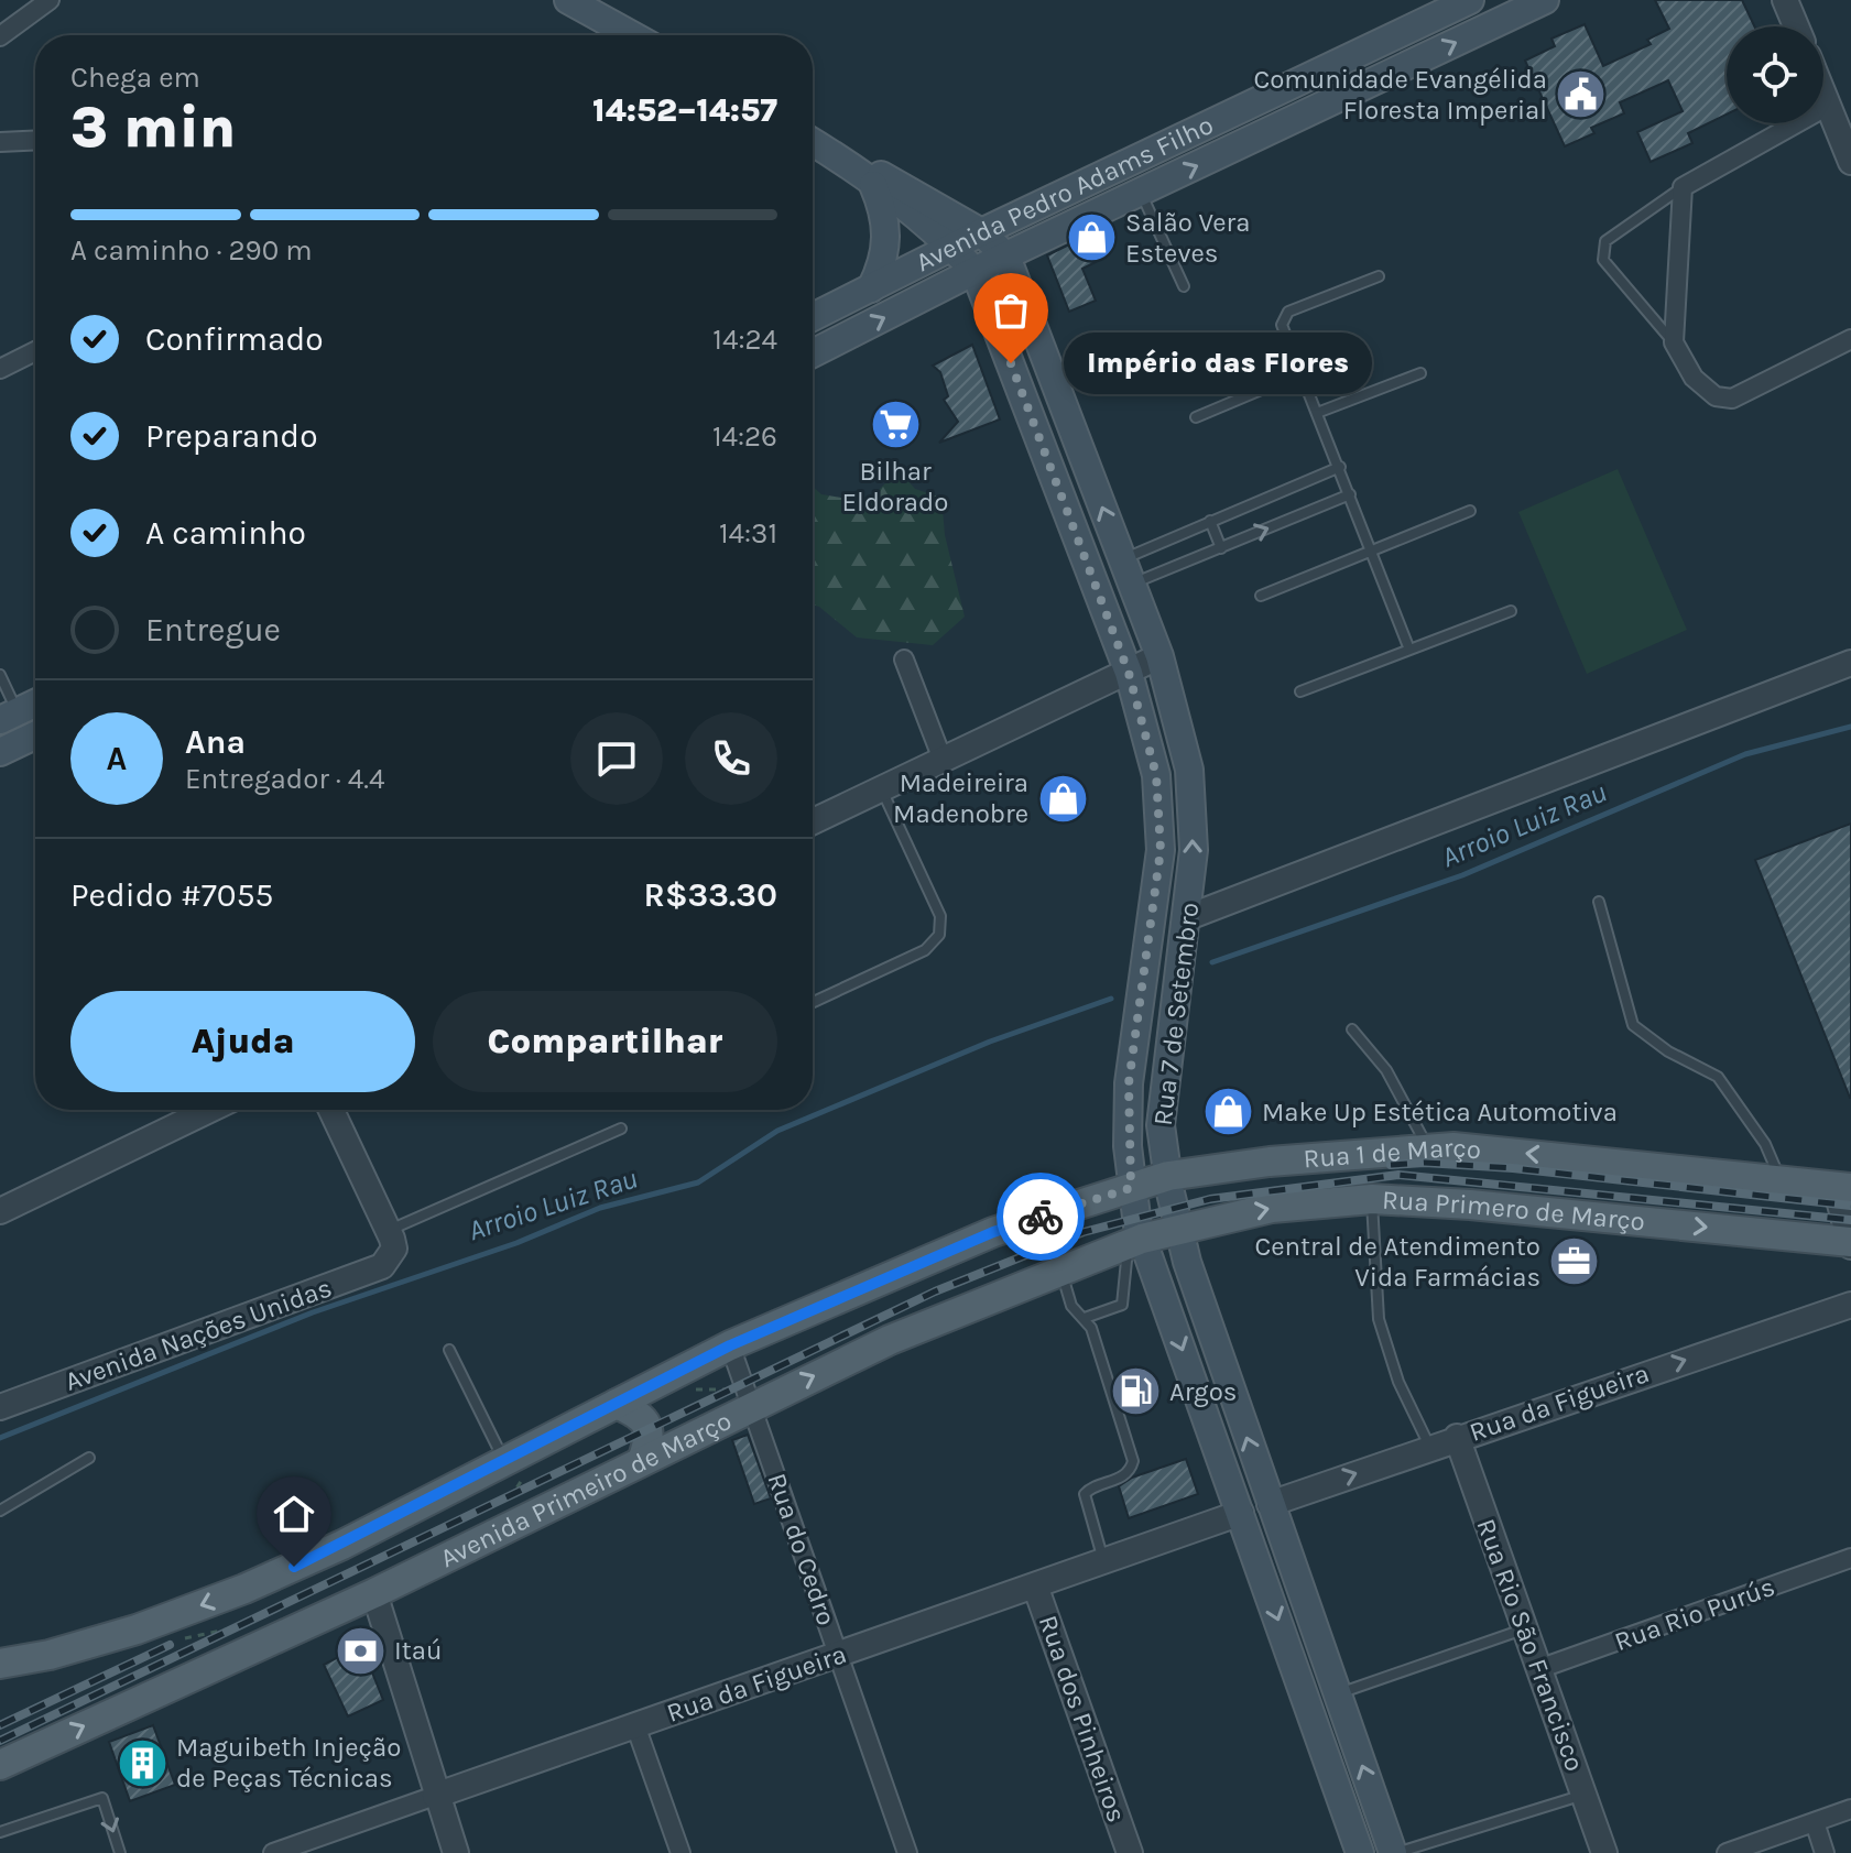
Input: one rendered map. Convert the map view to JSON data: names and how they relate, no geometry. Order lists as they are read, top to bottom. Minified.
{"streets":{"main road":["Avenida Pedro Adams Filho","Rua 7 de Setembro","Rua 1 de Março","Rua Primero de Março","Avenida Primeiro de Março"],"street":["Avenida Nações Unidas","Rua da Figueira","Rua do Cedro","Rua Rio Purús","Rua Rio São Francisco","Rua dos Pinheiros"]},"crossings":[["Avenida Pedro Adams Filho","Rua 7 de Setembro"],["Rua 7 de Setembro","Rua 1 de Março"],["Rua 7 de Setembro","Rua Primero de Março"],["Rua 7 de Setembro","Rua da Figueira"],["Rua 7 de Setembro","Avenida Primeiro de Março"],["Rua Primero de Março","Avenida Primeiro de Março"],["Rua da Figueira","Rua do Cedro"],["Rua da Figueira","Rua Rio São Francisco"],["Rua da Figueira","Rua dos Pinheiros"],["Avenida Primeiro de Março","Rua do Cedro"],["Rua Rio Purús","Rua Rio São Francisco"]],"one_way":["Rua 1 de Março","Rua Primero de Março","Rua da Figueira"],"water":["Arroio Luiz Rau"],"places":{"public building":["Comunidade Evangélida Floresta Imperial"],"shop":["Salão Vera Esteves","Madeireira Madenobre","Make Up Estética Automotiva"],"other":["Império das Flores"],"supermarket":["Bilhar Eldorado"],"office":["Central de Atendimento Vida Farmácias"],"fuel station":["Argos"],"bank":["Itaú"],"building":["Maguibeth Injeção de Peças Técnicas"]},"page":{"heading":["3 min","Chega em","14:52–14:57"],"panel":["Ana","Entregador · 4.4","Pedido #7055","R$33.30"],"bar":"A caminho · 290 m","list":[["Confirmado","14:24"],["Preparando","14:26"],["A caminho","14:31"],"Entregue"],"bubble":"Império das Flores","round":"A","buttons":["Ajuda","Compartilhar"]}}
